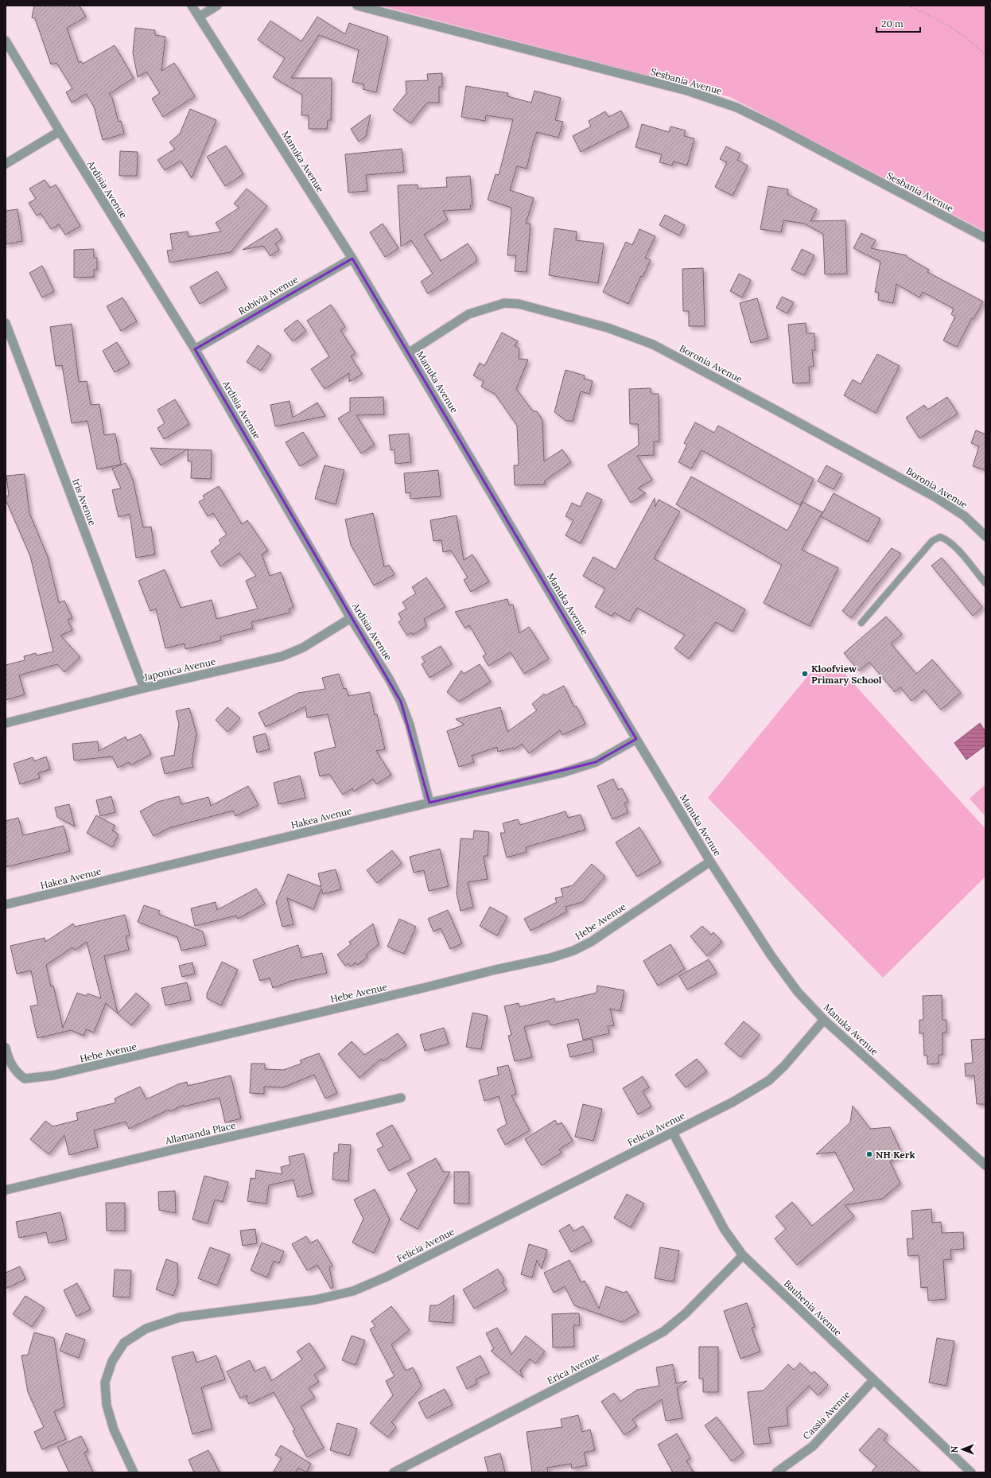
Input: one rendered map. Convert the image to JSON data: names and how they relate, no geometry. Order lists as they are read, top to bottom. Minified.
{"streets":{"street":["Sesbania Avenue","Manuka Avenue","Ardisia Avenue","Robivia Avenue","Boronia Avenue","Iris Avenue","Japonica Avenue","Hakea Avenue","Hebe Avenue","Felicia Avenue","Allamanda Place","Bauhenia Avenue","Erica Avenue","Cassia Avenue"]},"crossings":[["Manuka Avenue","Robivia Avenue"],["Manuka Avenue","Boronia Avenue"],["Manuka Avenue","Hakea Avenue"],["Manuka Avenue","Hebe Avenue"],["Manuka Avenue","Felicia Avenue"],["Ardisia Avenue","Robivia Avenue"],["Ardisia Avenue","Japonica Avenue"],["Ardisia Avenue","Hakea Avenue"],["Iris Avenue","Japonica Avenue"],["Felicia Avenue","Bauhenia Avenue"],["Bauhenia Avenue","Erica Avenue"],["Bauhenia Avenue","Cassia Avenue"]],"places":["Kloofview Primary School","NH Kerk"],"scale_bar":"20 m","north":"left"}
